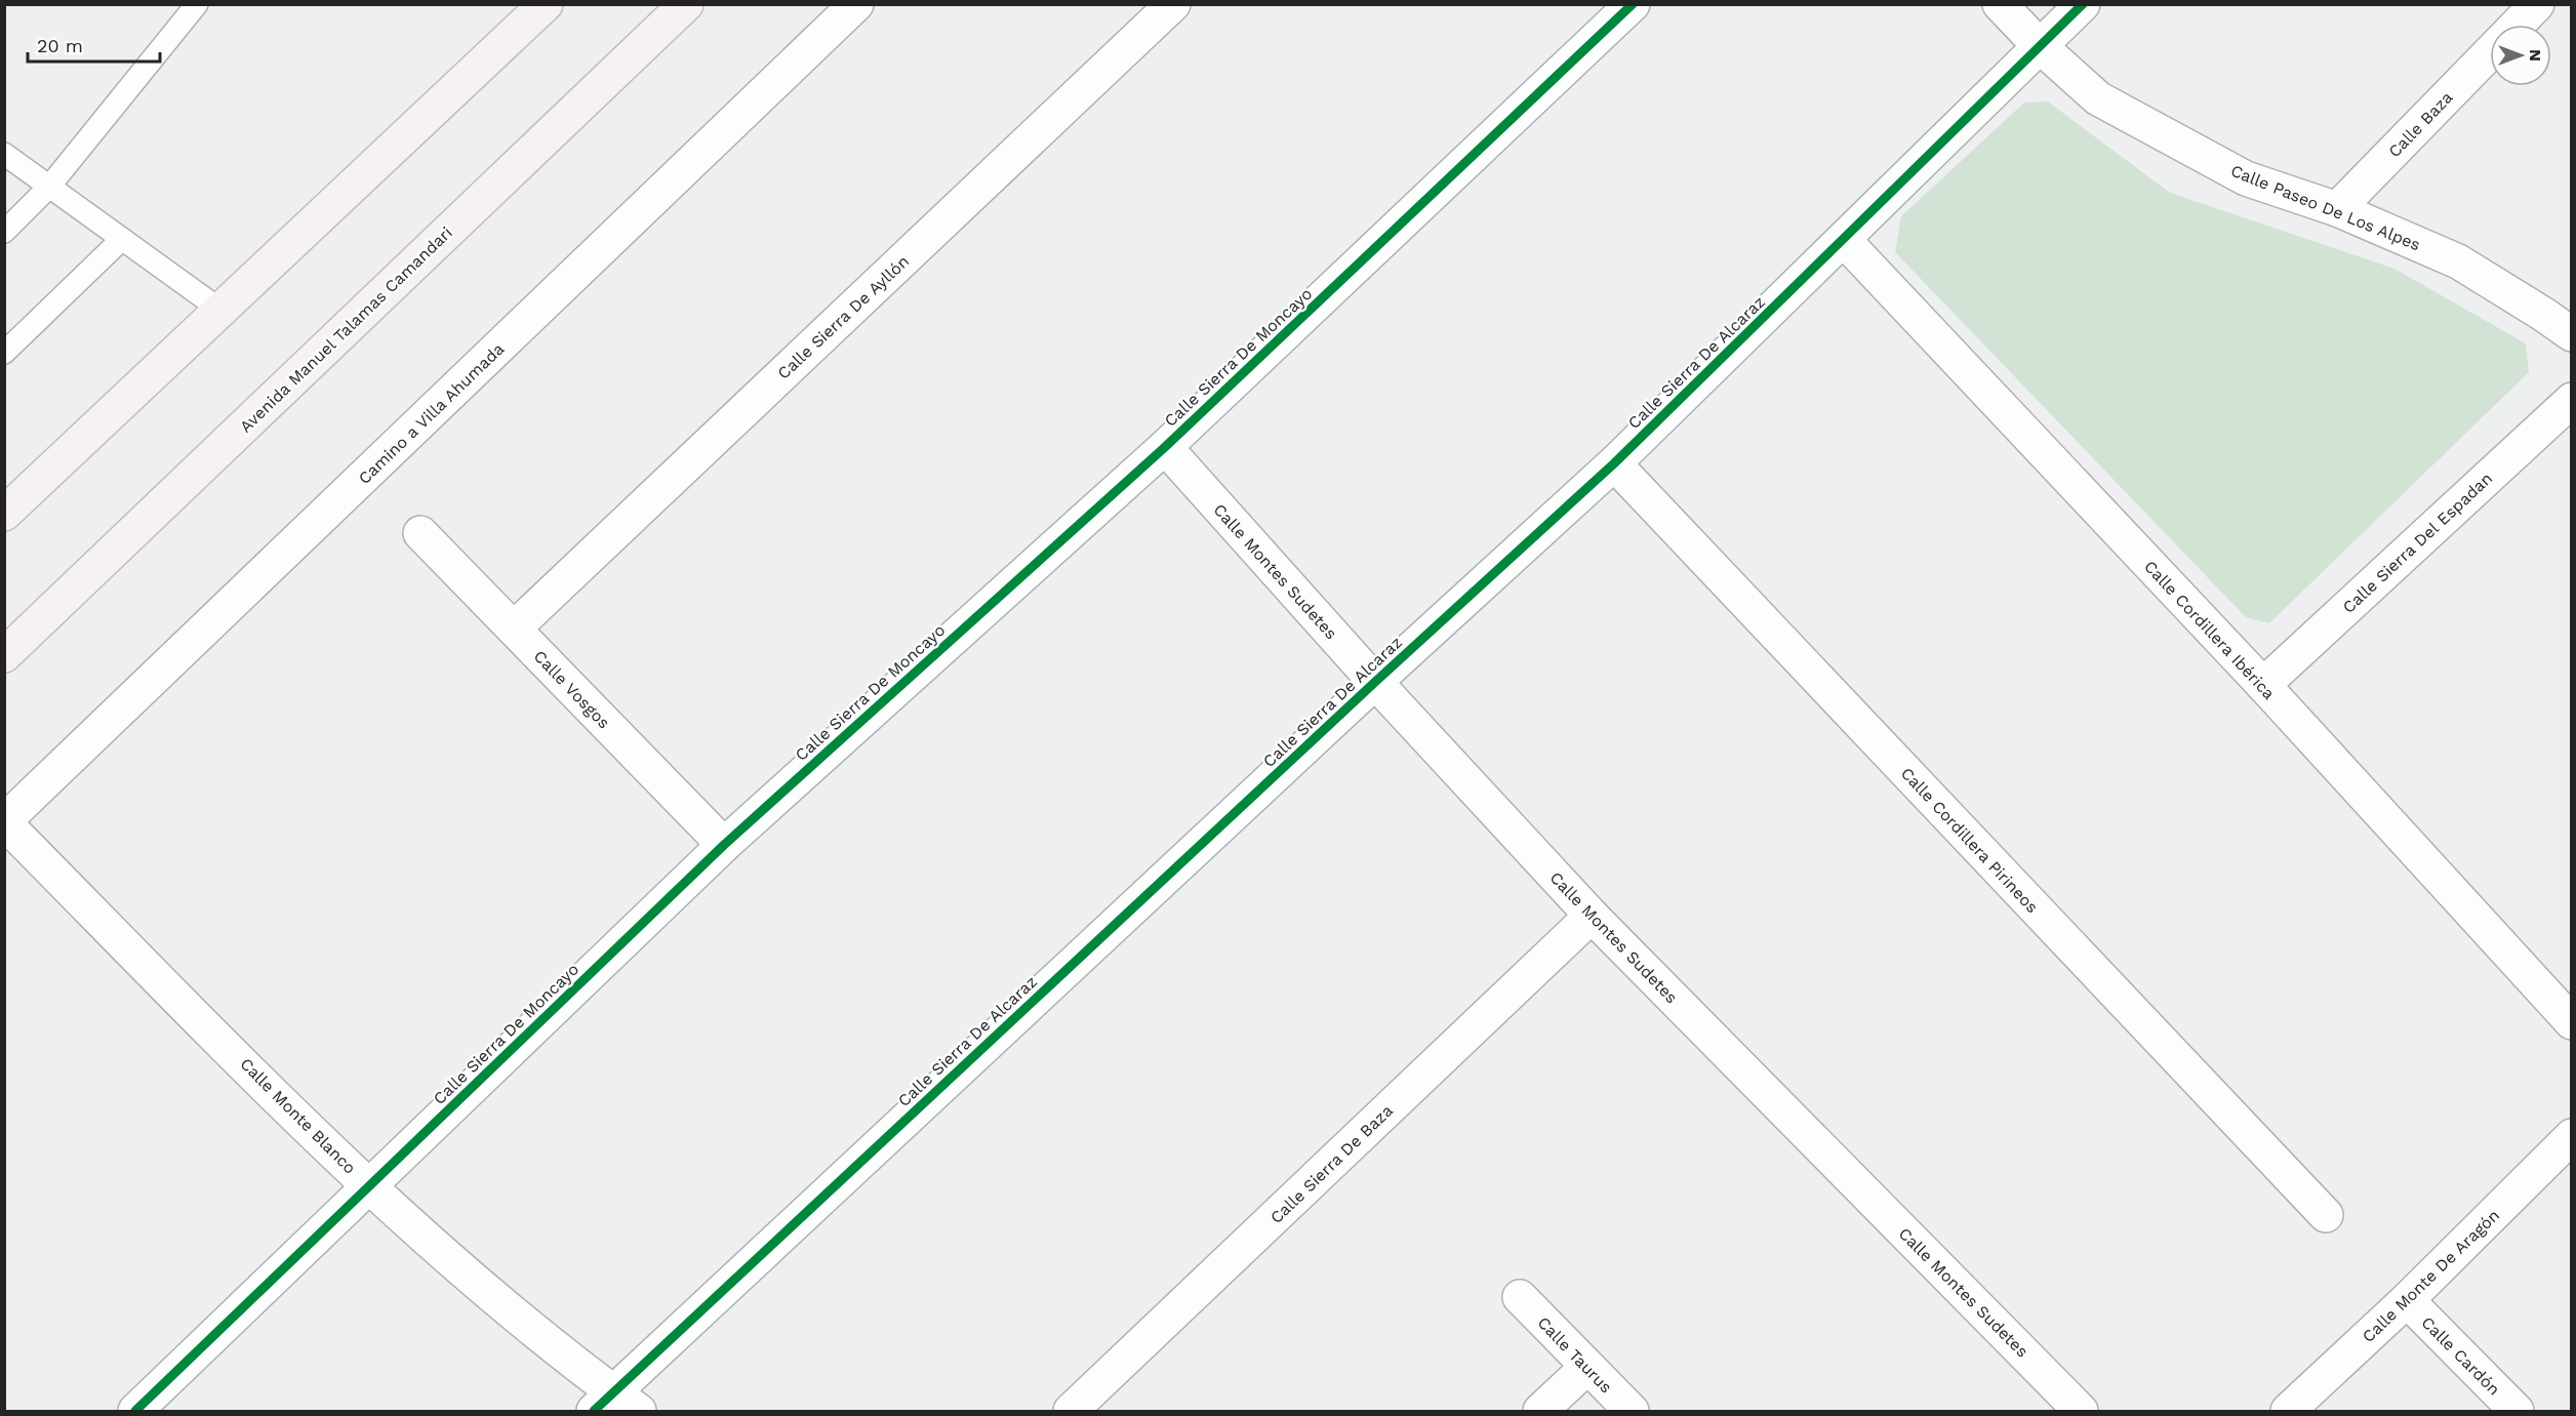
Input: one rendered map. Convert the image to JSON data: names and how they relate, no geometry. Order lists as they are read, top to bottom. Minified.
{"streets":{"main road":["Avenida Manuel Talamas Camandari"],"street":["Calle Baza","Calle Paseo De Los Alpes","Calle Sierra De Ayllón","Calle Sierra De Moncayo","Calle Sierra De Alcaraz","Camino a Villa Ahumada","Calle Sierra Del Espadan","Calle Montes Sudetes","Calle Cordillera Ibérica","Calle Vosgos","Calle Cordillera Pirineos","Calle Monte Blanco","Calle Sierra De Baza","Calle Monte De Aragón","Calle Taurus","Calle Cardón"]},"crossings":[["Calle Baza","Calle Paseo De Los Alpes"],["Calle Paseo De Los Alpes","Calle Sierra De Alcaraz"],["Calle Sierra De Ayllón","Calle Vosgos"],["Calle Sierra De Moncayo","Calle Montes Sudetes"],["Calle Sierra De Moncayo","Calle Vosgos"],["Calle Sierra De Moncayo","Calle Monte Blanco"],["Calle Sierra De Alcaraz","Calle Montes Sudetes"],["Calle Sierra De Alcaraz","Calle Cordillera Ibérica"],["Calle Sierra De Alcaraz","Calle Cordillera Pirineos"],["Calle Sierra De Alcaraz","Calle Monte Blanco"],["Camino a Villa Ahumada","Calle Monte Blanco"],["Calle Sierra Del Espadan","Calle Cordillera Ibérica"],["Calle Montes Sudetes","Calle Sierra De Baza"],["Calle Monte De Aragón","Calle Cardón"]],"scale_bar":"20 m","north":"right"}
